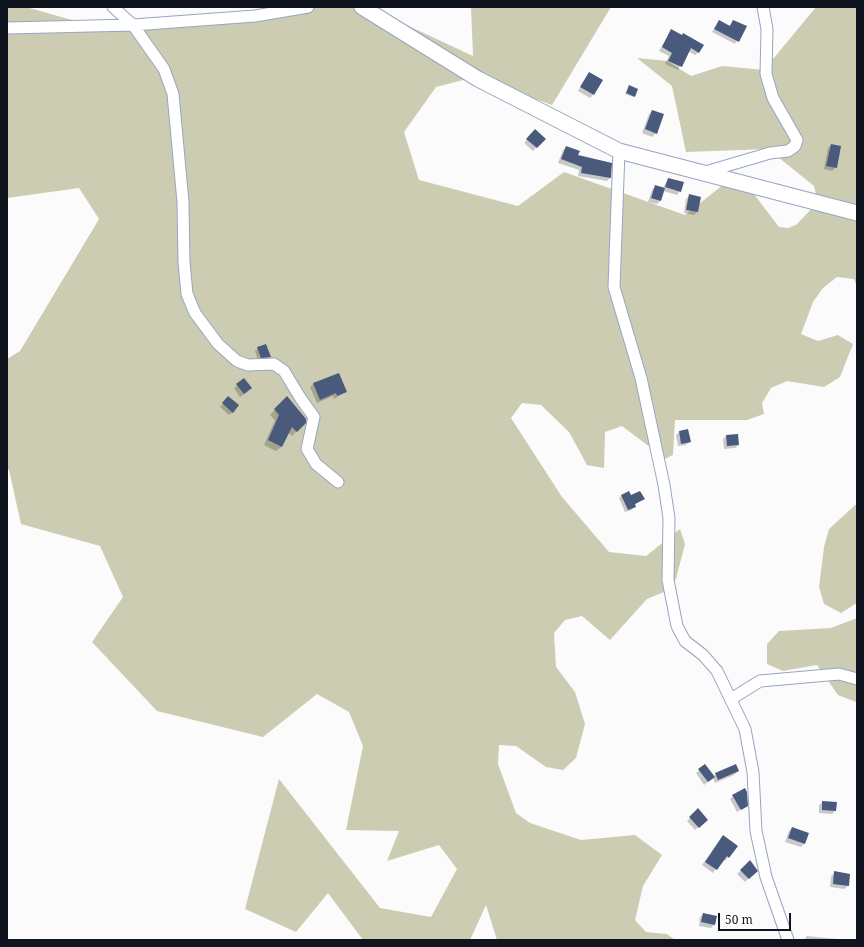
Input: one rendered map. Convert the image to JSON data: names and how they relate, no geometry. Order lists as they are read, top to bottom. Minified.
{"scale_bar":"50 m"}
